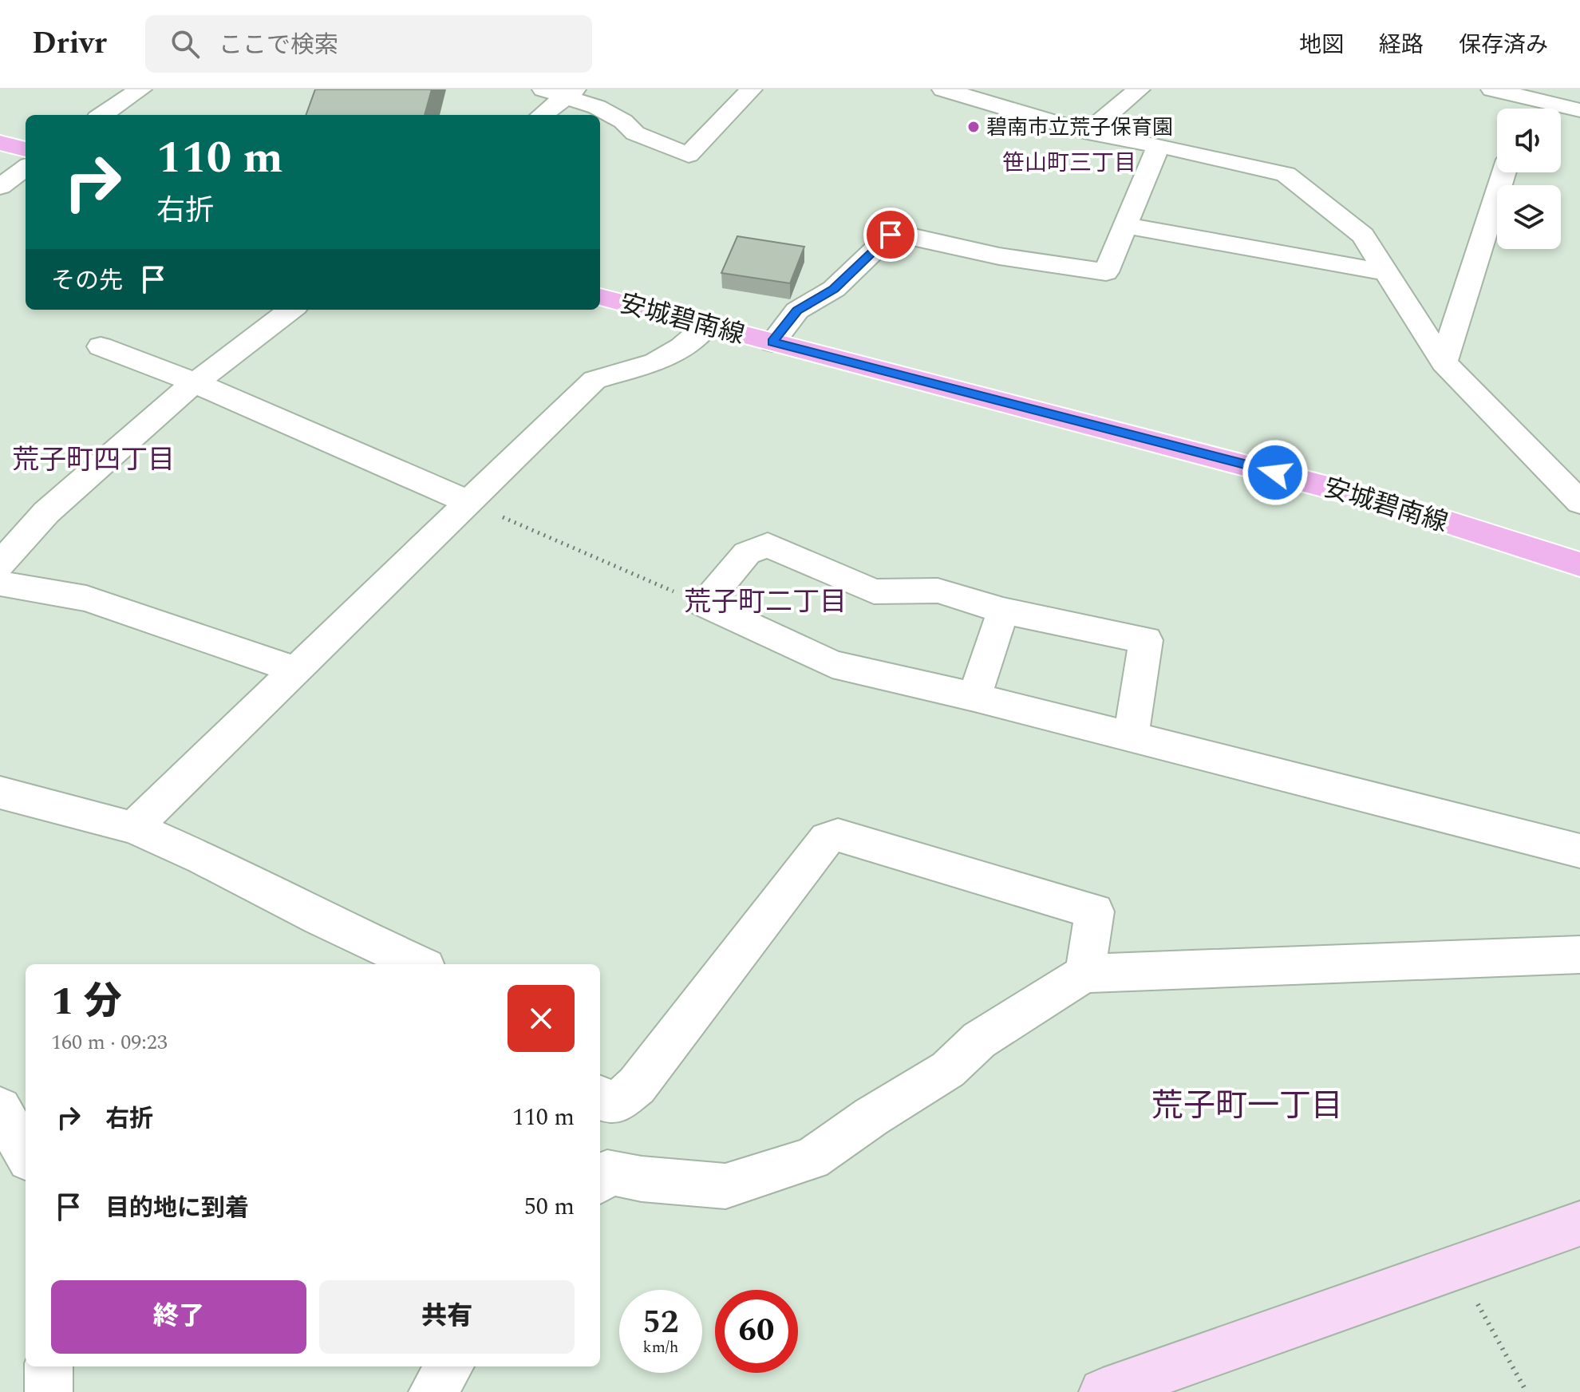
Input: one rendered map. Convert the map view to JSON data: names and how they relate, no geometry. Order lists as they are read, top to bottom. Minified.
{"streets":{"main road":["安城碧南線"]},"districts":["笹山町三丁目","荒子町四丁目","荒子町二丁目","荒子町一丁目"],"places":["碧南市立荒子保育園"],"page":{"header":"Drivr","search":"ここで検索","nav":["地図","経路","保存済み"],"turn":["110 m","右折"],"then":"その先","heading":["1 分","160 m · 09:23"],"list":[{"name":"右折","value":"110 m"},{"name":"目的地に到着","value":"50 m"}],"buttons":["終了","共有"],"speed":"52 km/h","limit":"60"}}
